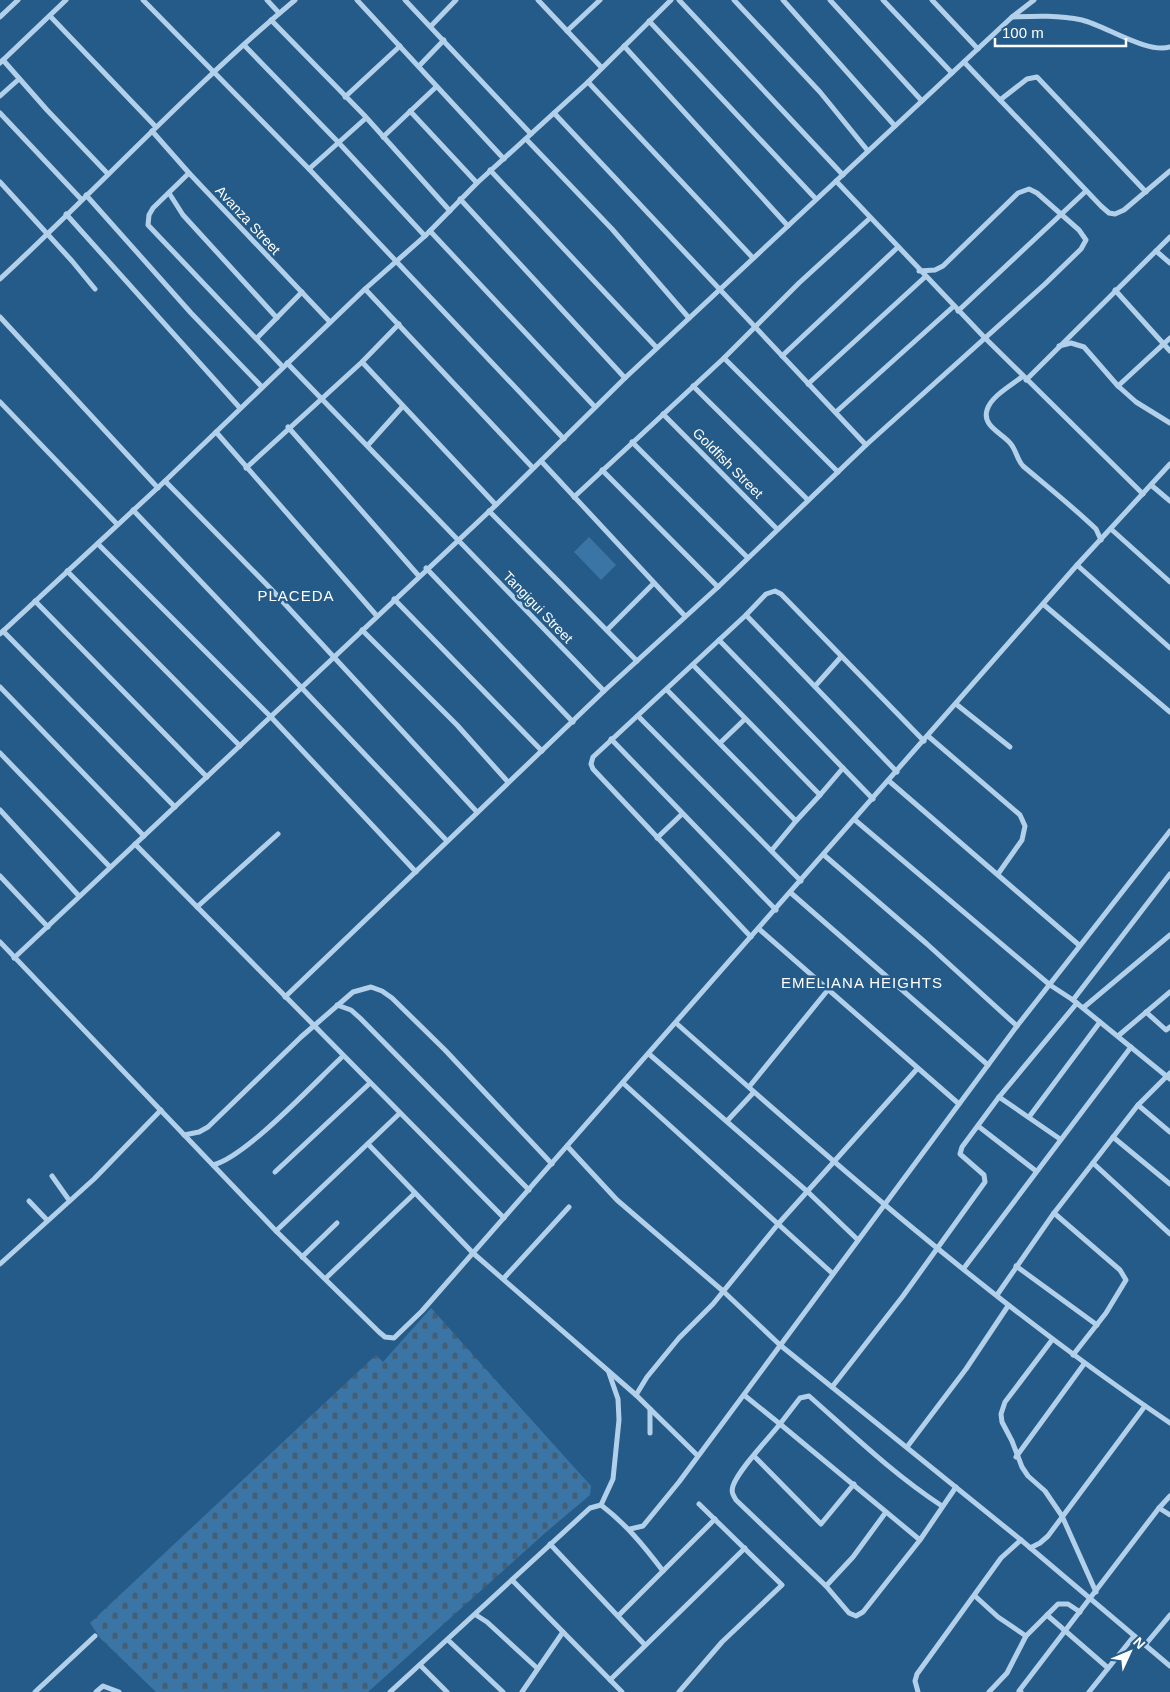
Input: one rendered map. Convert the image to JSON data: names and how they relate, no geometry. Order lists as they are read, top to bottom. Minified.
{"streets":{"street":["Avanza Street","Goldfish Street","Tangigui Street"]},"crossings":[["Avanza Street","Tangigui Street"]],"districts":["PLACEDA","EMELIANA HEIGHTS"],"scale_bar":"100 m","north":"top right"}
